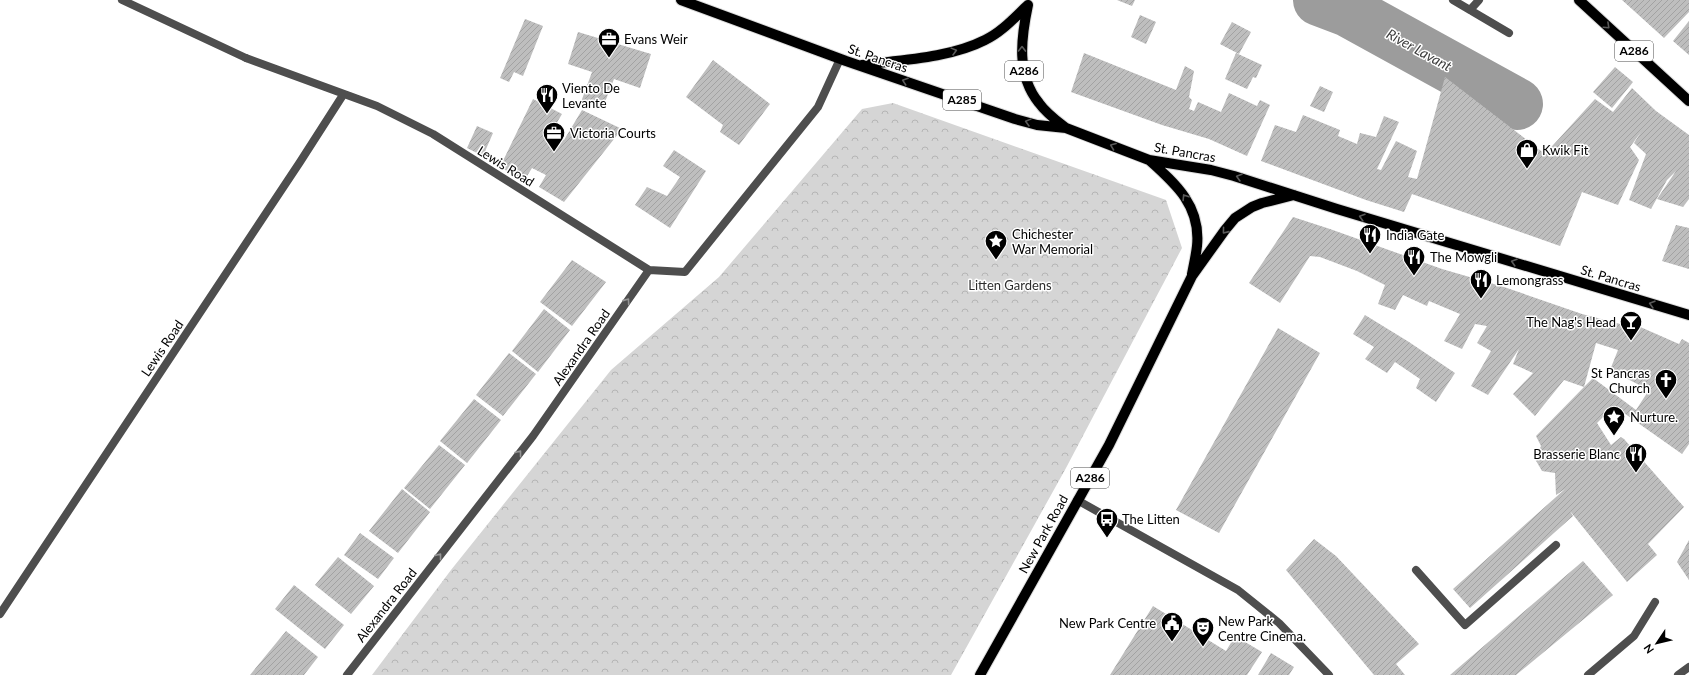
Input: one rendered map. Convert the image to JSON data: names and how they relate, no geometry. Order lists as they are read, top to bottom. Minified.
{"streets":{"main road":["A286","St. Pancras","A285","New Park Road"],"street":["Lewis Road","Alexandra Road"]},"crossings":[["A286","St. Pancras"],["A286","A285"],["St. Pancras","A285"],["St. Pancras","New Park Road"],["Lewis Road","Alexandra Road"]],"one_way":["St. Pancras","Alexandra Road"],"water":["River Lavant"],"parks":["Litten Gardens"],"places":{"office":["Evans Weir","Victoria Courts"],"restaurant":["Viento De Levante","India Gate","The Mowgli","Lemongrass","Brasserie Blanc"],"shop":["Kwik Fit"],"place":["Chichester War Memorial","Nurture."],"bar":["The Nag's Head"],"church":["St Pancras Church"],"bus stop":["The Litten"],"public building":["New Park Centre"],"theatre":["New Park Centre Cinema."]},"north":"bottom left"}
